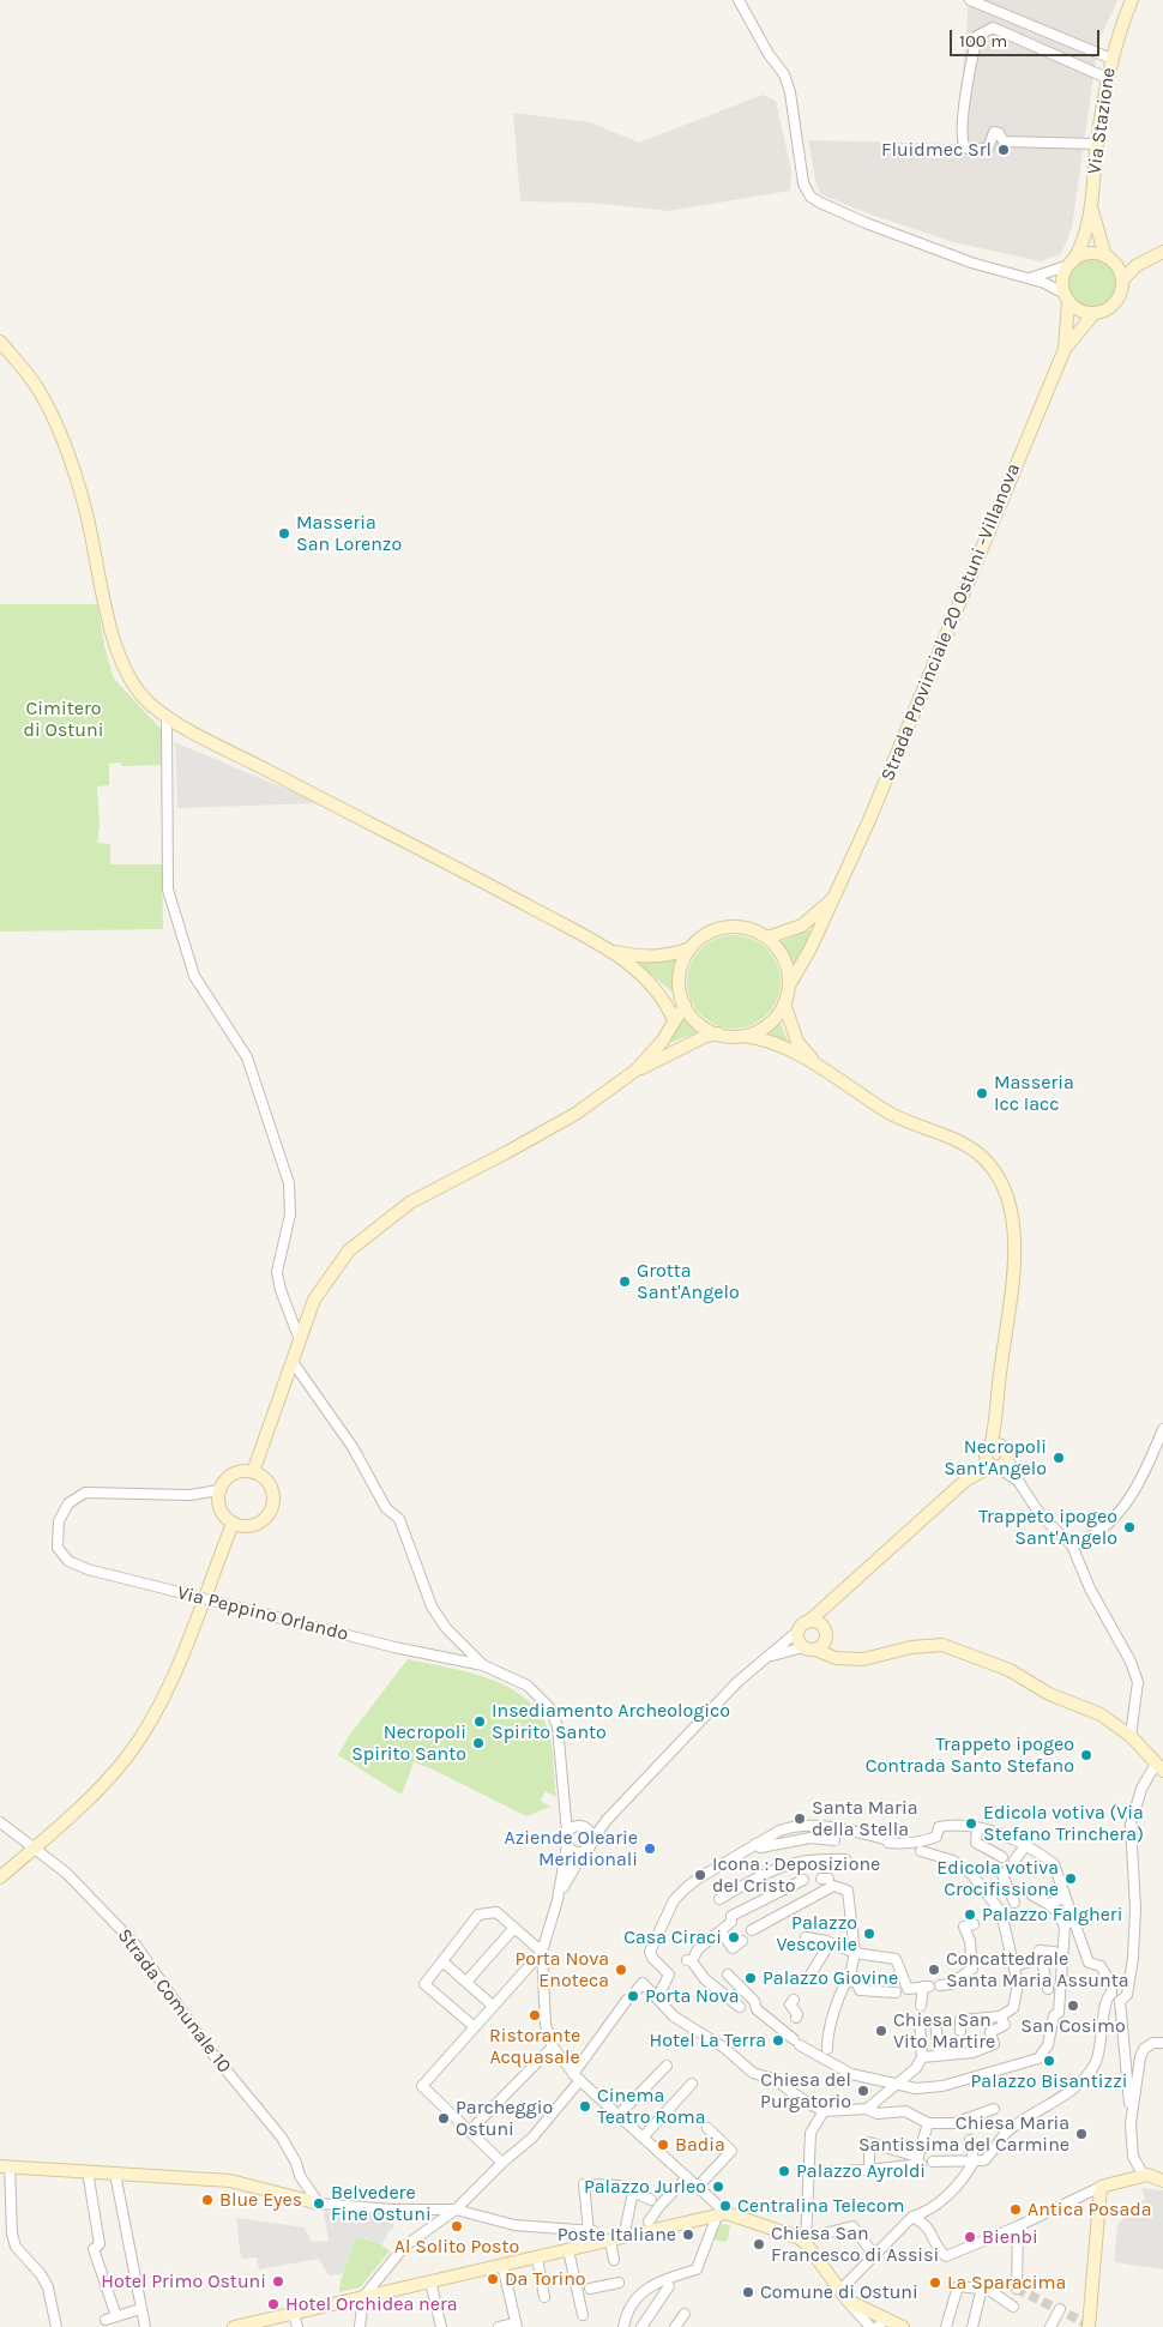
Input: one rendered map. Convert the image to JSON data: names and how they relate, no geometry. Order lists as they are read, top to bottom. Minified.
{"streets":{"street":["Via Stazione","Strada Provinciale 20 Ostuni -Villanova","Via Peppino Orlando","Strada Comunale 10"]},"crossings":[["Via Stazione","Strada Provinciale 20 Ostuni -Villanova"]],"parks":["Cimitero di Ostuni"],"places":["Fluidmec Srl","Masseria San Lorenzo","Masseria Icc Iacc","Grotta Sant'Angelo","Necropoli Sant'Angelo","Trappeto ipogeo Sant'Angelo","Insediamento Archeologico Spirito Santo","Necropoli Spirito Santo","Trappeto ipogeo Contrada Santo Stefano","Santa Maria della Stella","Edicola votiva (Via Stefano Trinchera)","Aziende Olearie Meridionali","Icona : Deposizione del Cristo","Edicola votiva Crocifissione","Palazzo Falgheri","Palazzo Vescovile","Casa Ciraci","Porta Nova Enoteca","Concattedrale Santa Maria Assunta","Palazzo Giovine","Porta Nova","San Cosimo","Ristorante Acquasale","Chiesa San Vito Martire","Hotel La Terra","Palazzo Bisantizzi","Chiesa del Purgatorio","Cinema Teatro Roma","Parcheggio Ostuni","Chiesa Maria Santissima del Carmine","Badia","Palazzo Ayroldi","Palazzo Jurleo","Blue Eyes","Belvedere Fine Ostuni","Centralina Telecom","Antica Posada","Al Solito Posto","Poste Italiane","Bienbi","Chiesa San Francesco di Assisi","Da Torino","Hotel Primo Ostuni","La Sparacima","Comune di Ostuni","Hotel Orchidea nera"],"scale_bar":"100 m"}
